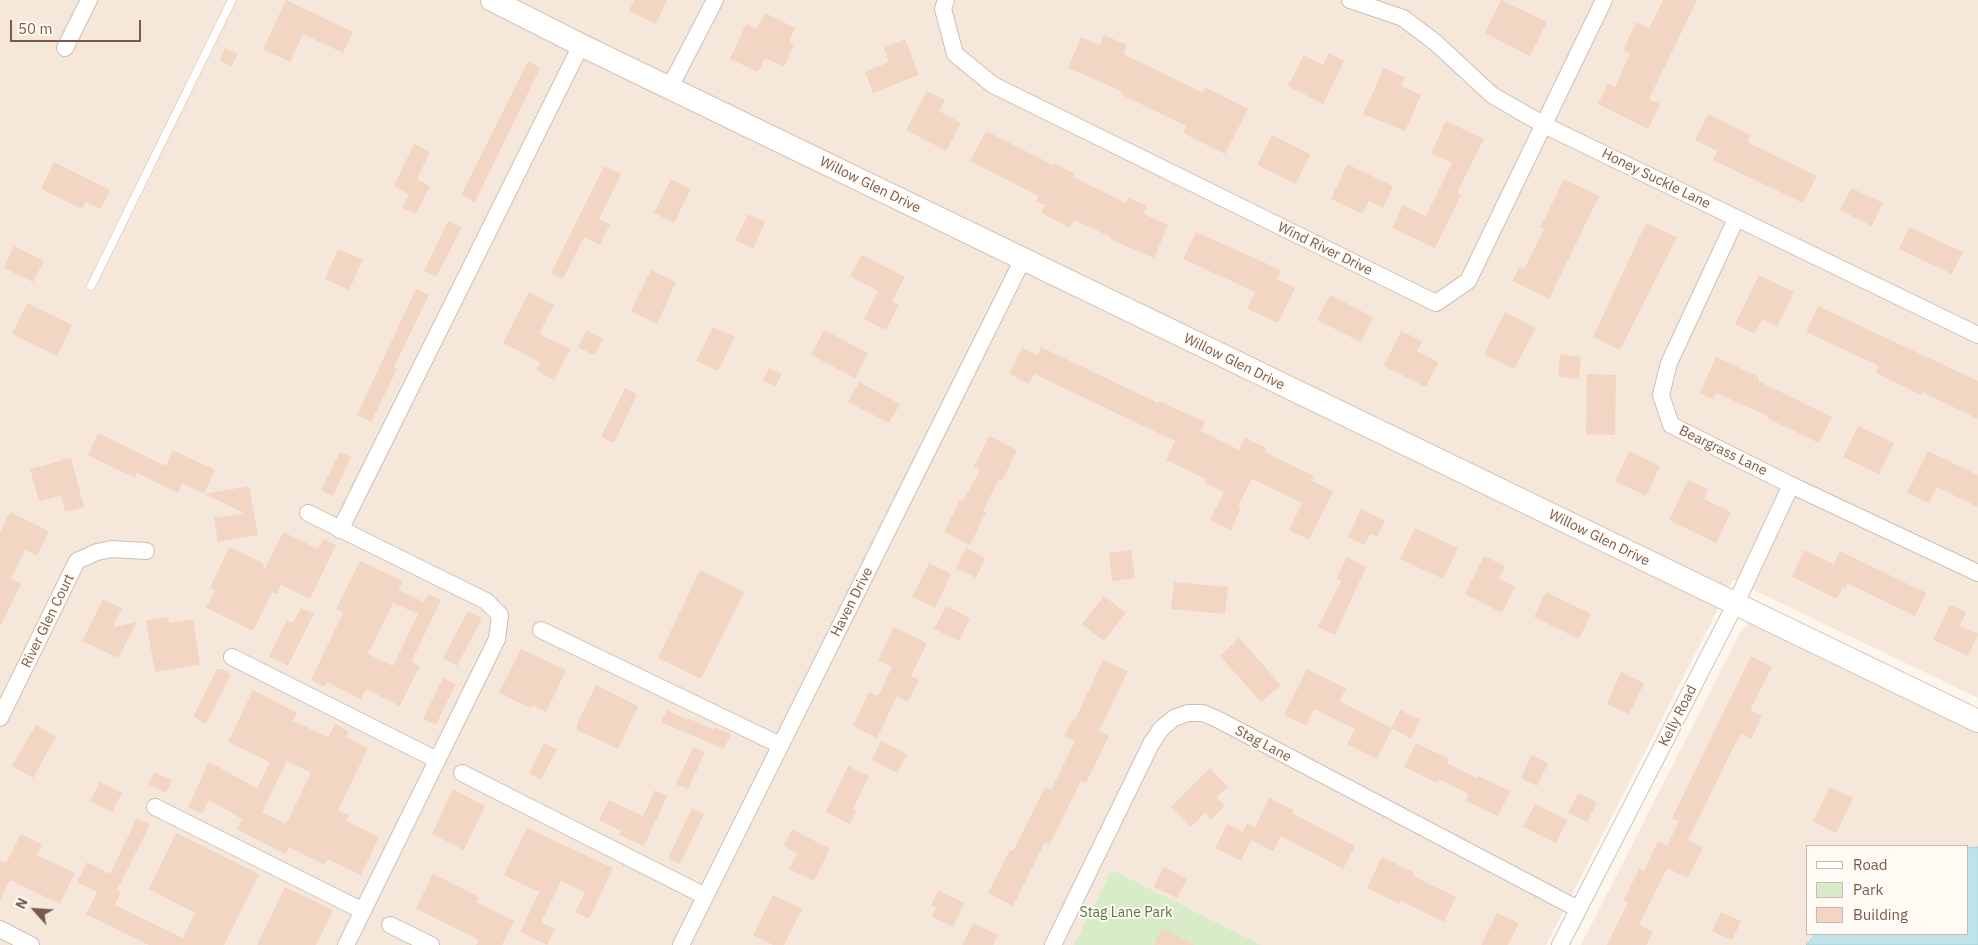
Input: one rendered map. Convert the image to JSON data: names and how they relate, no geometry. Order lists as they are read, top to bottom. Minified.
{"streets":{"main road":["Willow Glen Drive"],"street":["Honey Suckle Lane","Wind River Drive","Beargrass Lane","Haven Drive","River Glen Court","Kelly Road","Stag Lane"]},"crossings":[["Honey Suckle Lane","Wind River Drive"],["Honey Suckle Lane","Beargrass Lane"],["Willow Glen Drive","Haven Drive"],["Willow Glen Drive","Kelly Road"],["Beargrass Lane","Kelly Road"],["Kelly Road","Stag Lane"]],"parks":["Stag Lane Park"],"legend":["Road","Park","Building"],"scale_bar":"50 m","north":"top left"}
